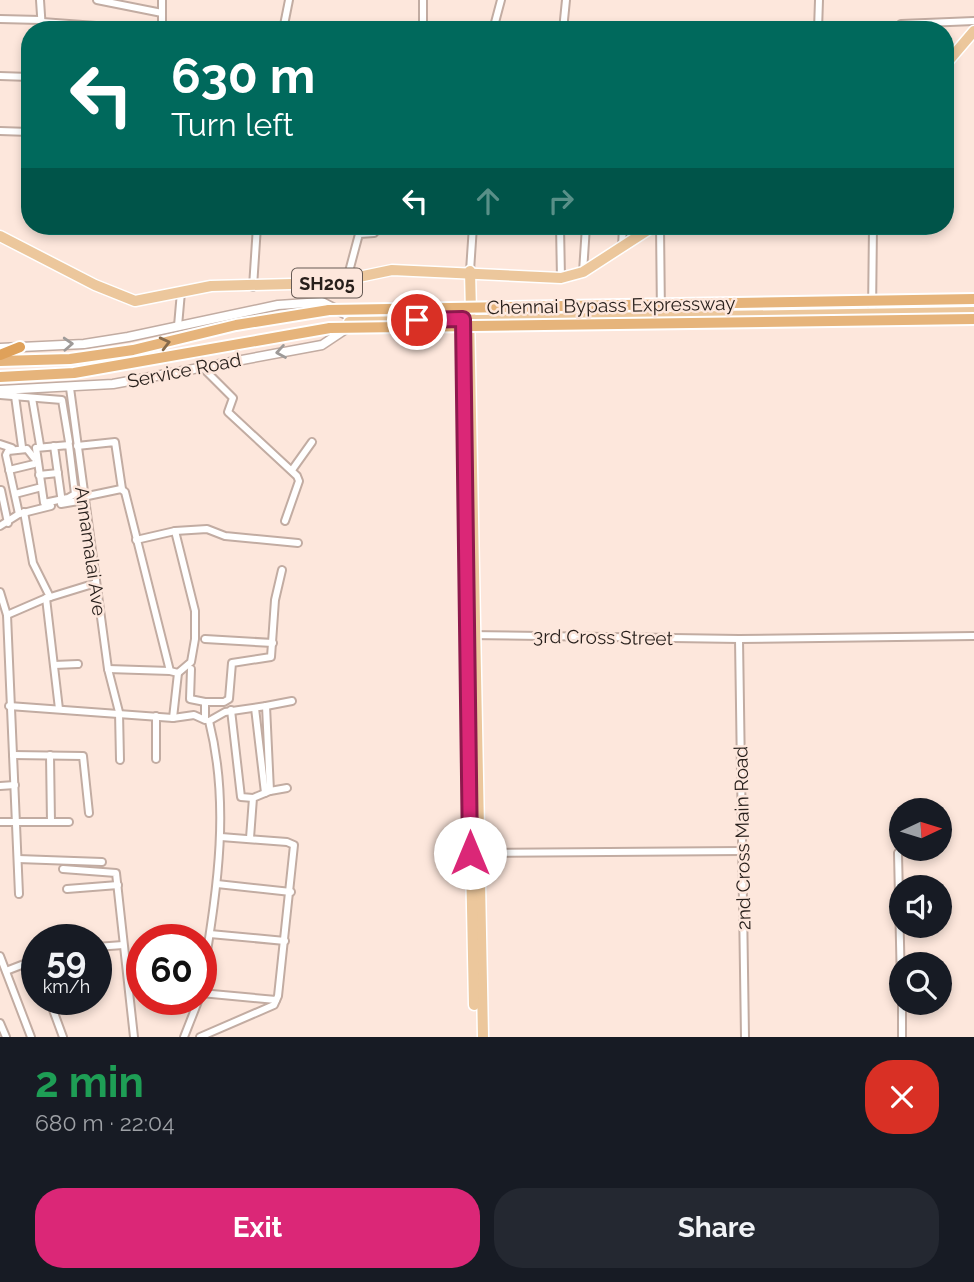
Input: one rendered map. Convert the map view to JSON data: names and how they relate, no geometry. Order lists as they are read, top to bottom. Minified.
{"streets":{"highway":["Chennai Bypass Expressway"],"main road":["SH205"],"street":["Service Road","Annamalai Ave","3rd Cross Street","2nd Cross Main Road"]},"crossings":[["Service Road","Annamalai Ave"],["3rd Cross Street","2nd Cross Main Road"]],"north":"right","page":{"turn":["630 m","Turn left"],"speed":"59 km/h","limit":"60","heading":["2 min","680 m · 22:04"],"buttons":["Exit","Share"]}}
